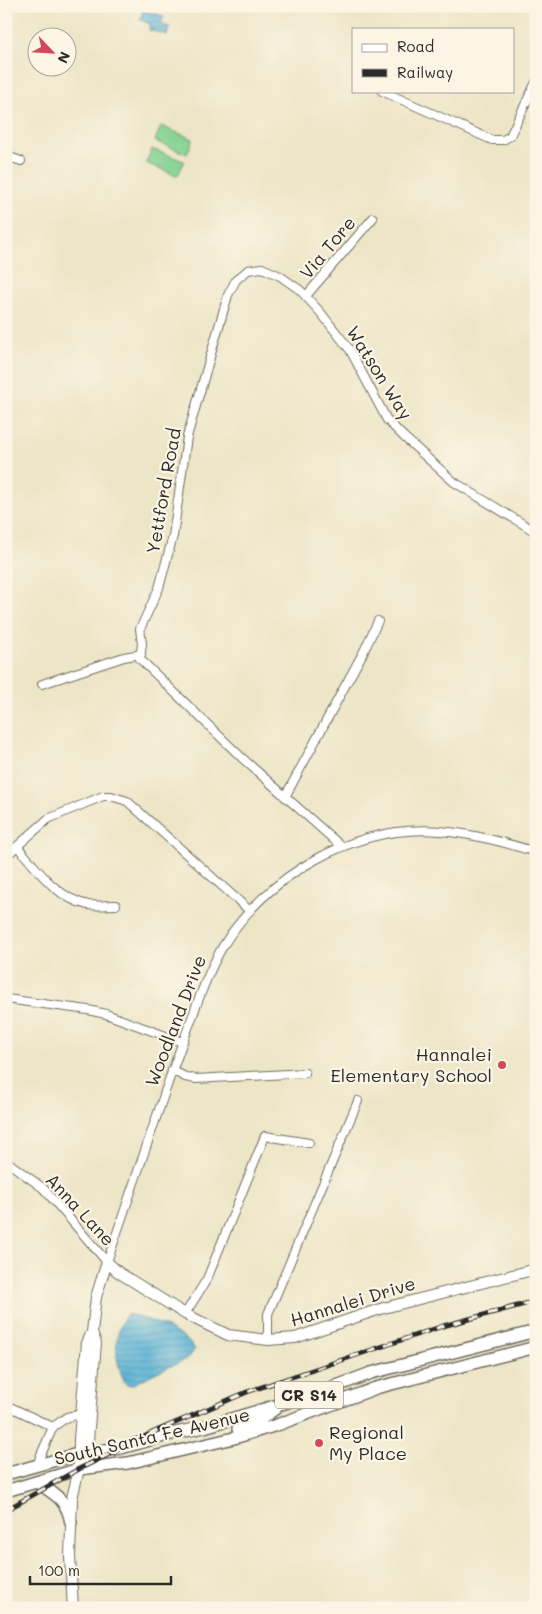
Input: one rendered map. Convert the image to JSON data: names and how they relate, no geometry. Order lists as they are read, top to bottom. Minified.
{"streets":{"main road":["CR S14","South Santa Fe Avenue"],"street":["Via Tore","Watson Way","Yettford Road","Woodland Drive","Anna Lane","Hannalei Drive"]},"crossings":[["Via Tore","Watson Way"],["Watson Way","Yettford Road"],["Woodland Drive","Anna Lane"],["Woodland Drive","Hannalei Drive"],["Woodland Drive","South Santa Fe Avenue"],["Anna Lane","Hannalei Drive"]],"places":["Hannalei Elementary School","Regional My Place"],"legend":["Road","Railway"],"scale_bar":"100 m","north":"bottom right"}
